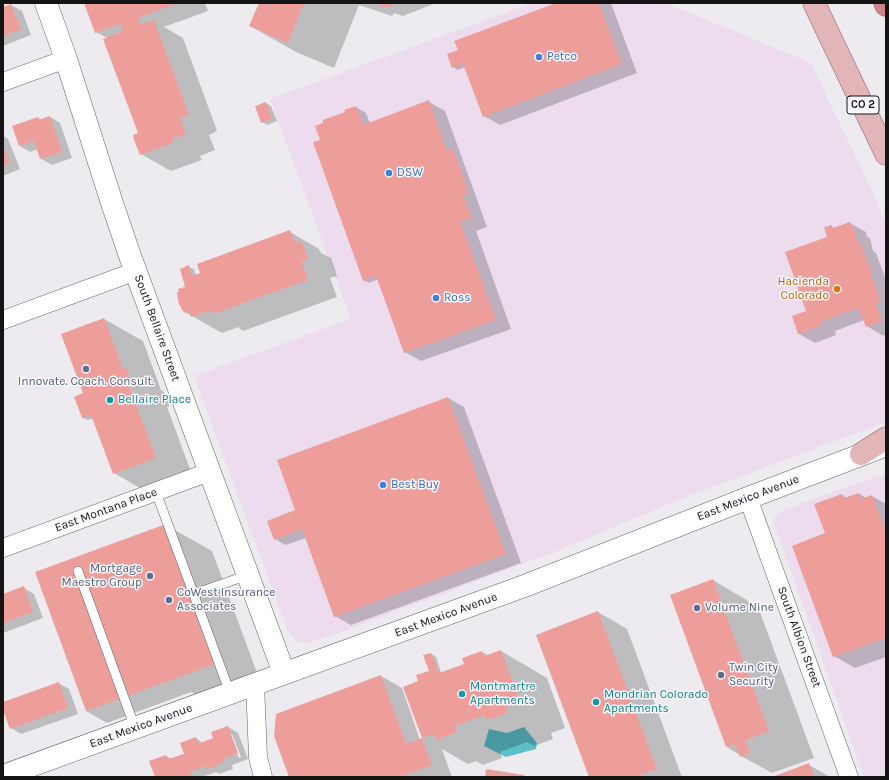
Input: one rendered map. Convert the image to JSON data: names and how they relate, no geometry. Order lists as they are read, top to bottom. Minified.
{"streets":{"main road":["CO 2"],"street":["South Bellaire Street","East Mexico Avenue","East Montana Place","South Albion Street"]},"crossings":[["South Bellaire Street","East Mexico Avenue"],["South Bellaire Street","East Montana Place"],["East Mexico Avenue","South Albion Street"]],"places":["Petco","DSW","Hacienda Colorado","Ross","Innovate. Coach. Consult.","Bellaire Place","Best Buy","Mortgage Maestro Group","CoWest Insurance Associates","Volume Nine","Twin City Security","Montmartre Apartments","Mondrian Colorado Apartments"]}
